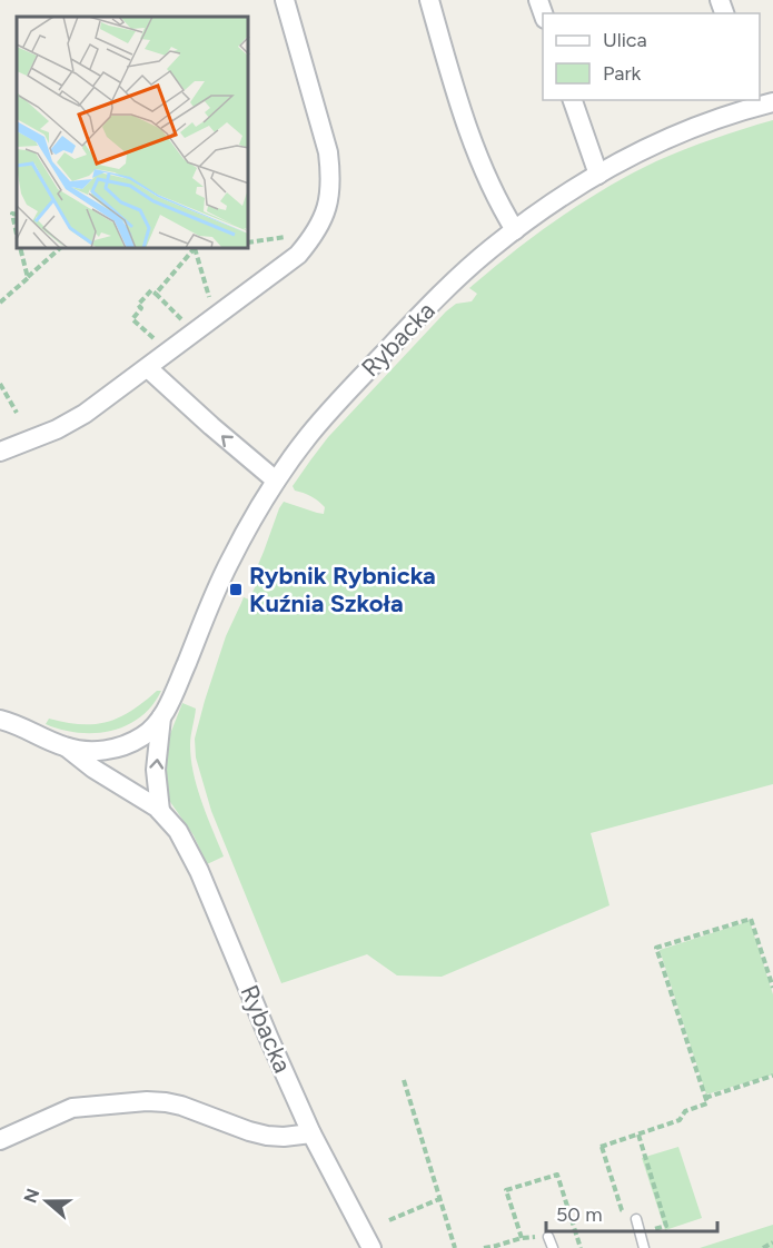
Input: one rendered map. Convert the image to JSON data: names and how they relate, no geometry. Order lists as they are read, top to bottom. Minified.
{"streets":{"street":["Rybacka"]},"places":{"transit":["Rybnik Rybnicka Kuźnia Szkoła"]},"legend":["Ulica","Park"],"scale_bar":"50 m","north":"left"}
